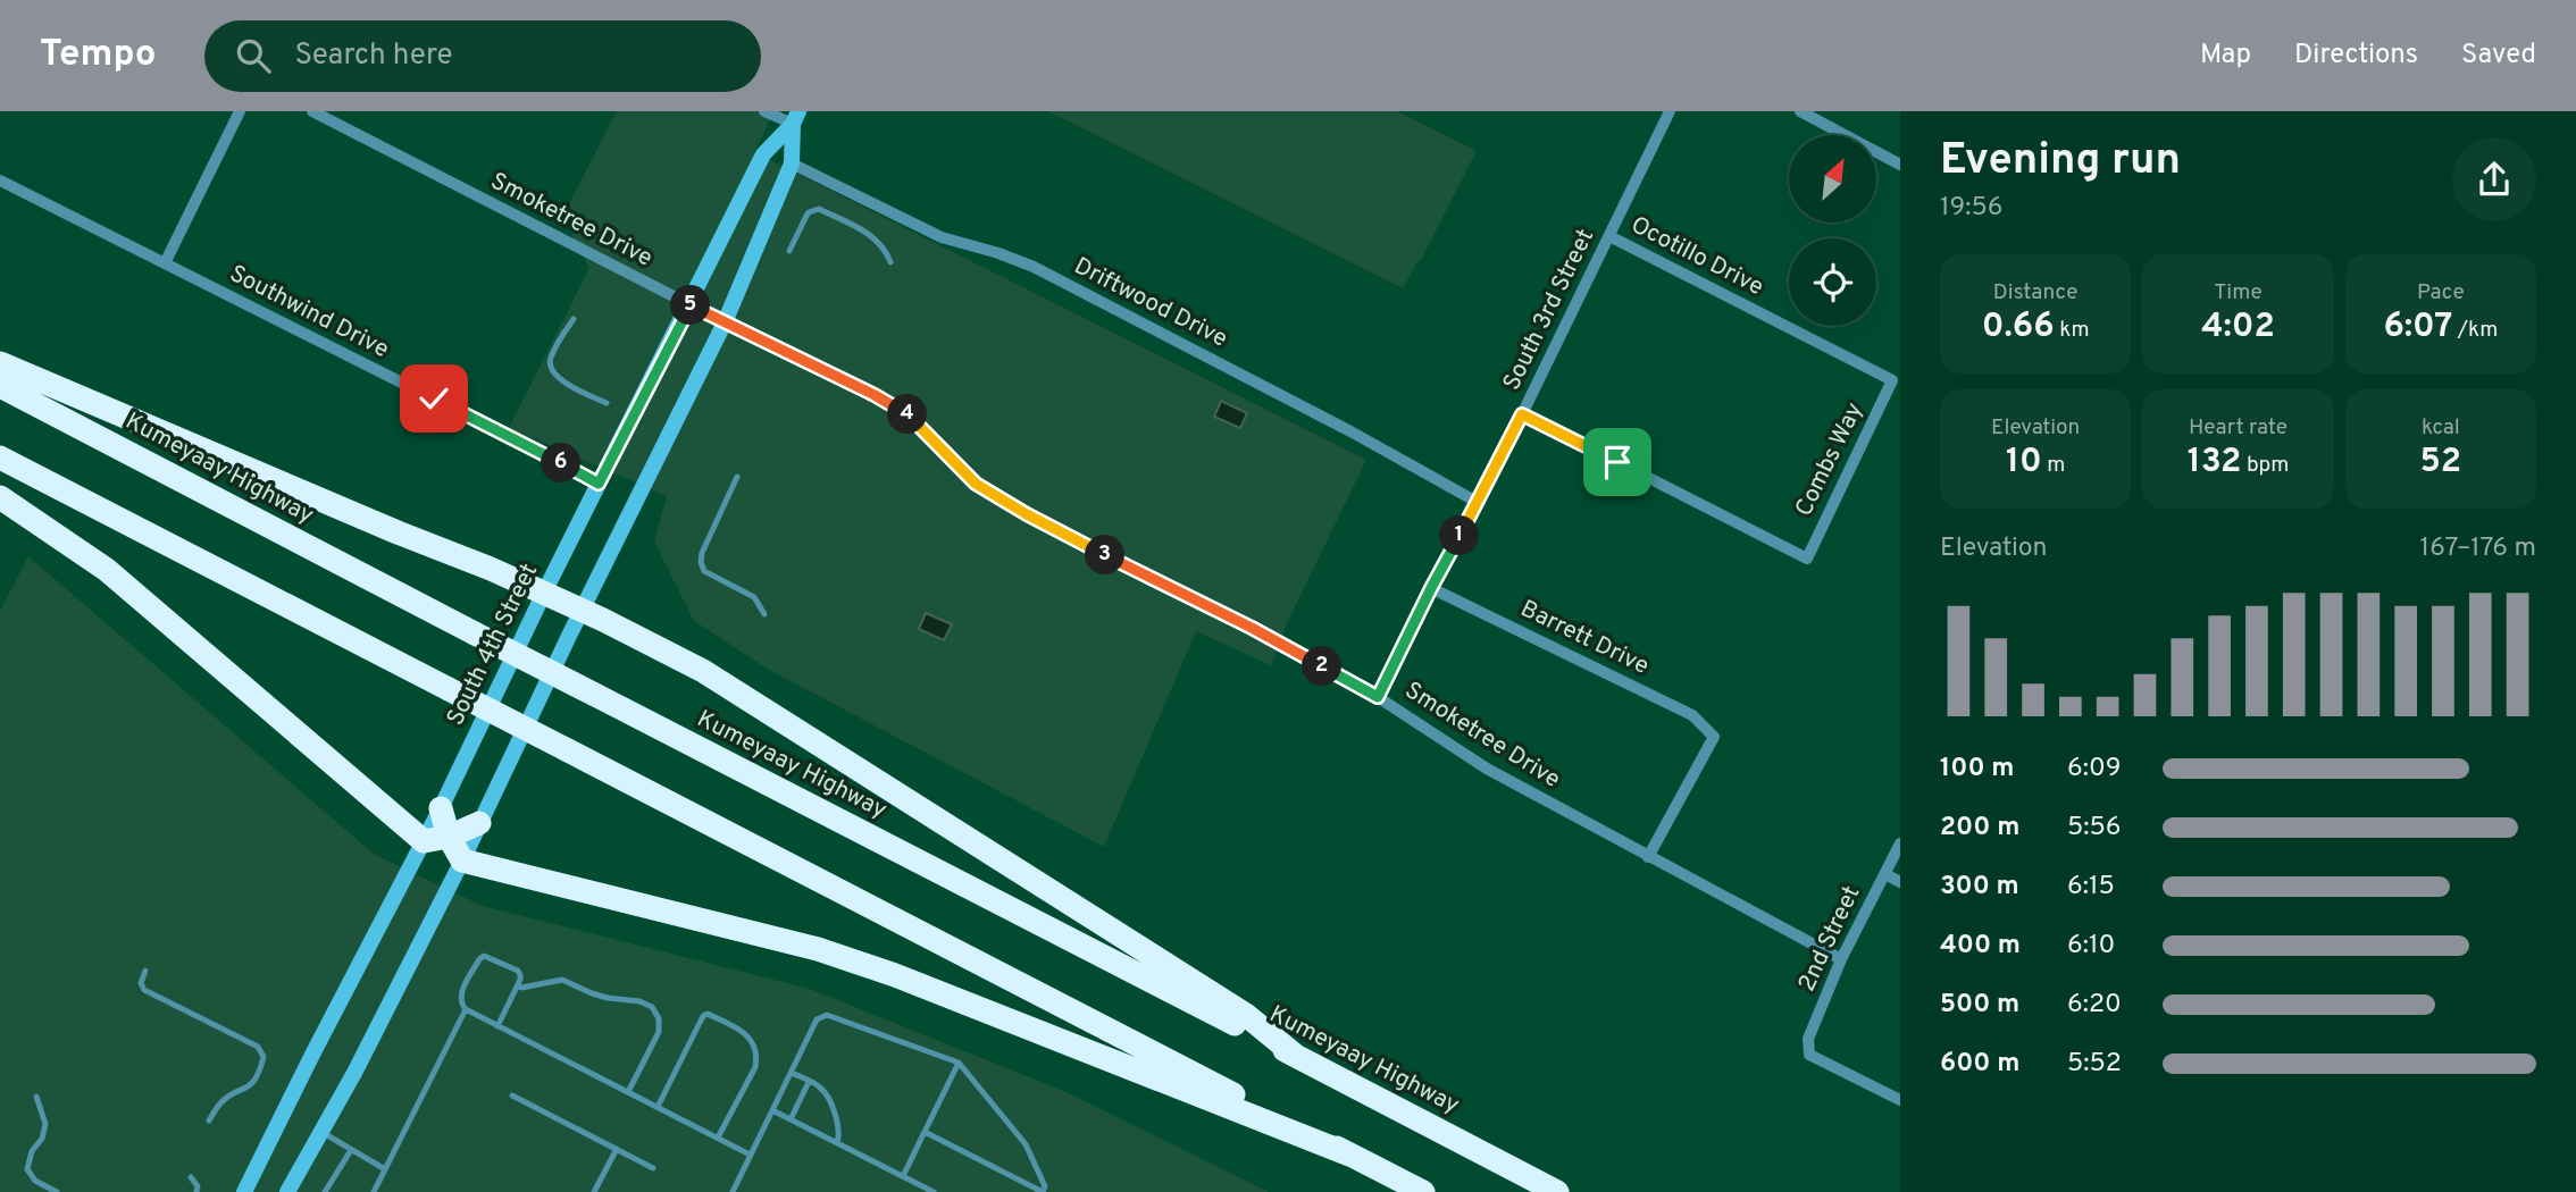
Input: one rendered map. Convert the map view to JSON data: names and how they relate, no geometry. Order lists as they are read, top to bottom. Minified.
{"streets":{"highway":["Kumeyaay Highway"],"main road":["South 4th Street"],"street":["Smoketree Drive","Ocotillo Drive","Driftwood Drive","South 3rd Street","Southwind Drive","Combs Way","Barrett Drive","2nd Street"]},"crossings":[["Smoketree Drive","South 3rd Street"],["Smoketree Drive","Barrett Drive"],["Smoketree Drive","South 4th Street"],["Smoketree Drive","2nd Street"],["Ocotillo Drive","South 3rd Street"],["Ocotillo Drive","Combs Way"],["Driftwood Drive","South 3rd Street"],["South 3rd Street","Combs Way"],["South 3rd Street","Barrett Drive"],["Southwind Drive","South 4th Street"]],"north":"top right","page":{"header":"Tempo","search":"Search here","nav":["Map","Directions","Saved"],"heading":["Evening run","19:56"],"stats":[["Distance","0.66 km"],["Time","4:02"],["Pace","6:07 /km"],["Elevation","10 m"],["Heart rate","132 bpm"],["kcal","52"]],"pins":["5","4","6","1","3","2"],"chart":["Elevation","167–176 m"],"list":[{"name":"100 m","note":"6:09"},{"name":"200 m","note":"5:56"},{"name":"300 m","note":"6:15"},{"name":"400 m","note":"6:10"},{"name":"500 m","note":"6:20"},{"name":"600 m","note":"5:52"}]}}
